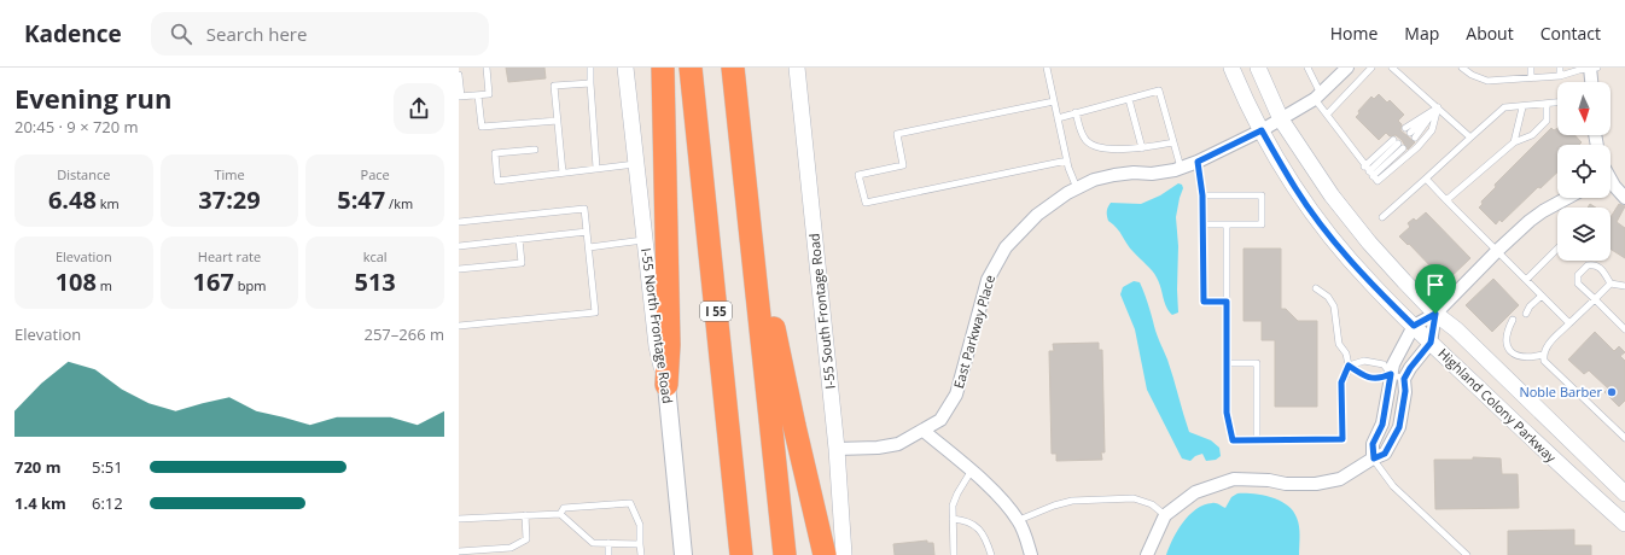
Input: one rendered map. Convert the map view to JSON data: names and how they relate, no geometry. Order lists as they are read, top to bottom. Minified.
{"streets":{"highway":["I 55"],"main road":["I-55 North Frontage Road"],"street":["I-55 South Frontage Road","East Parkway Place","Highland Colony Parkway"]},"crossings":[["I-55 South Frontage Road","East Parkway Place"],["East Parkway Place","Highland Colony Parkway"]],"places":["Noble Barber"],"north":"bottom","page":{"header":"Kadence","search":"Search here","nav":["Home","Map","About","Contact"],"heading":["Evening run","20:45 · 9 × 720 m"],"stats":[["Distance","6.48 km"],["Time","37:29"],["Pace","5:47 /km"],["Elevation","108 m"],["Heart rate","167 bpm"],["kcal","513"]],"chart":["Elevation","257–266 m"],"list":[{"name":"720 m","note":"5:51"},{"name":"1.4 km","note":"6:12"}]}}
